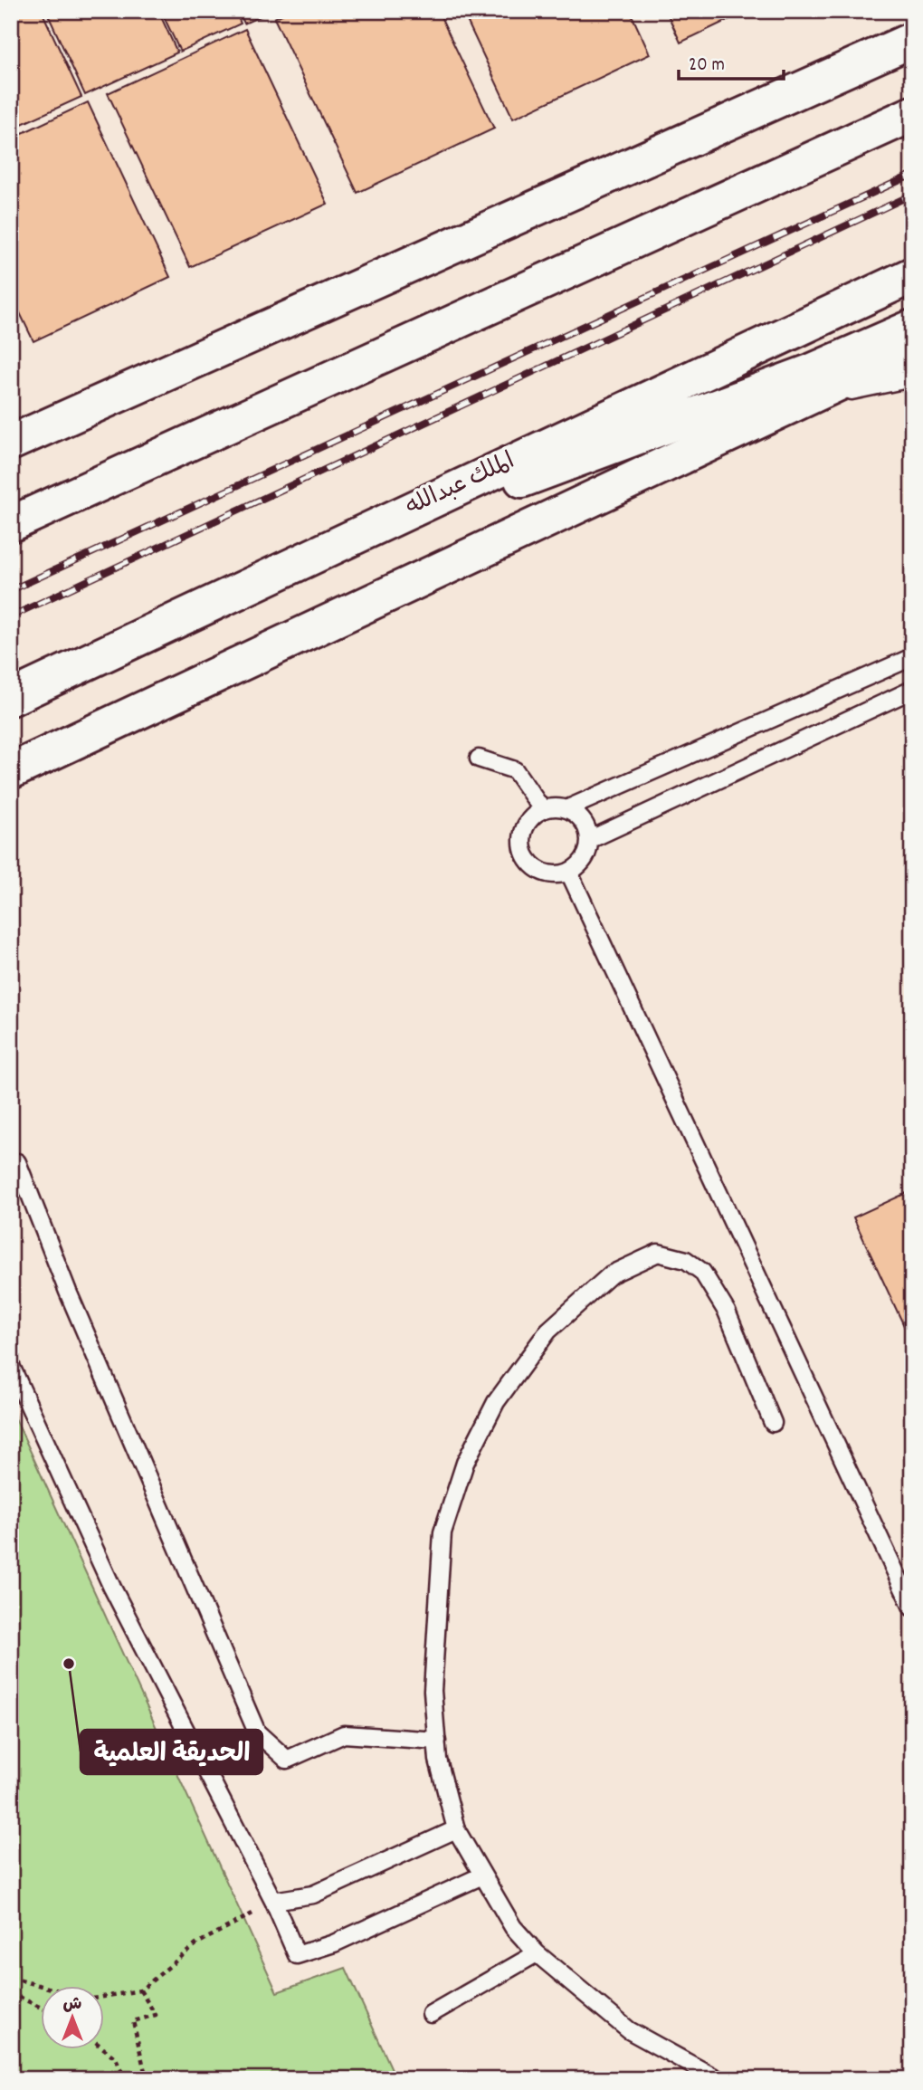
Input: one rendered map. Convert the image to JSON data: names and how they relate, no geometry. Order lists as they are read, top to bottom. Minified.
{"streets":{"main road":["الملك عبدالله"]},"places":["الحديقة العلمية"],"scale_bar":"20 m","north":"top"}
